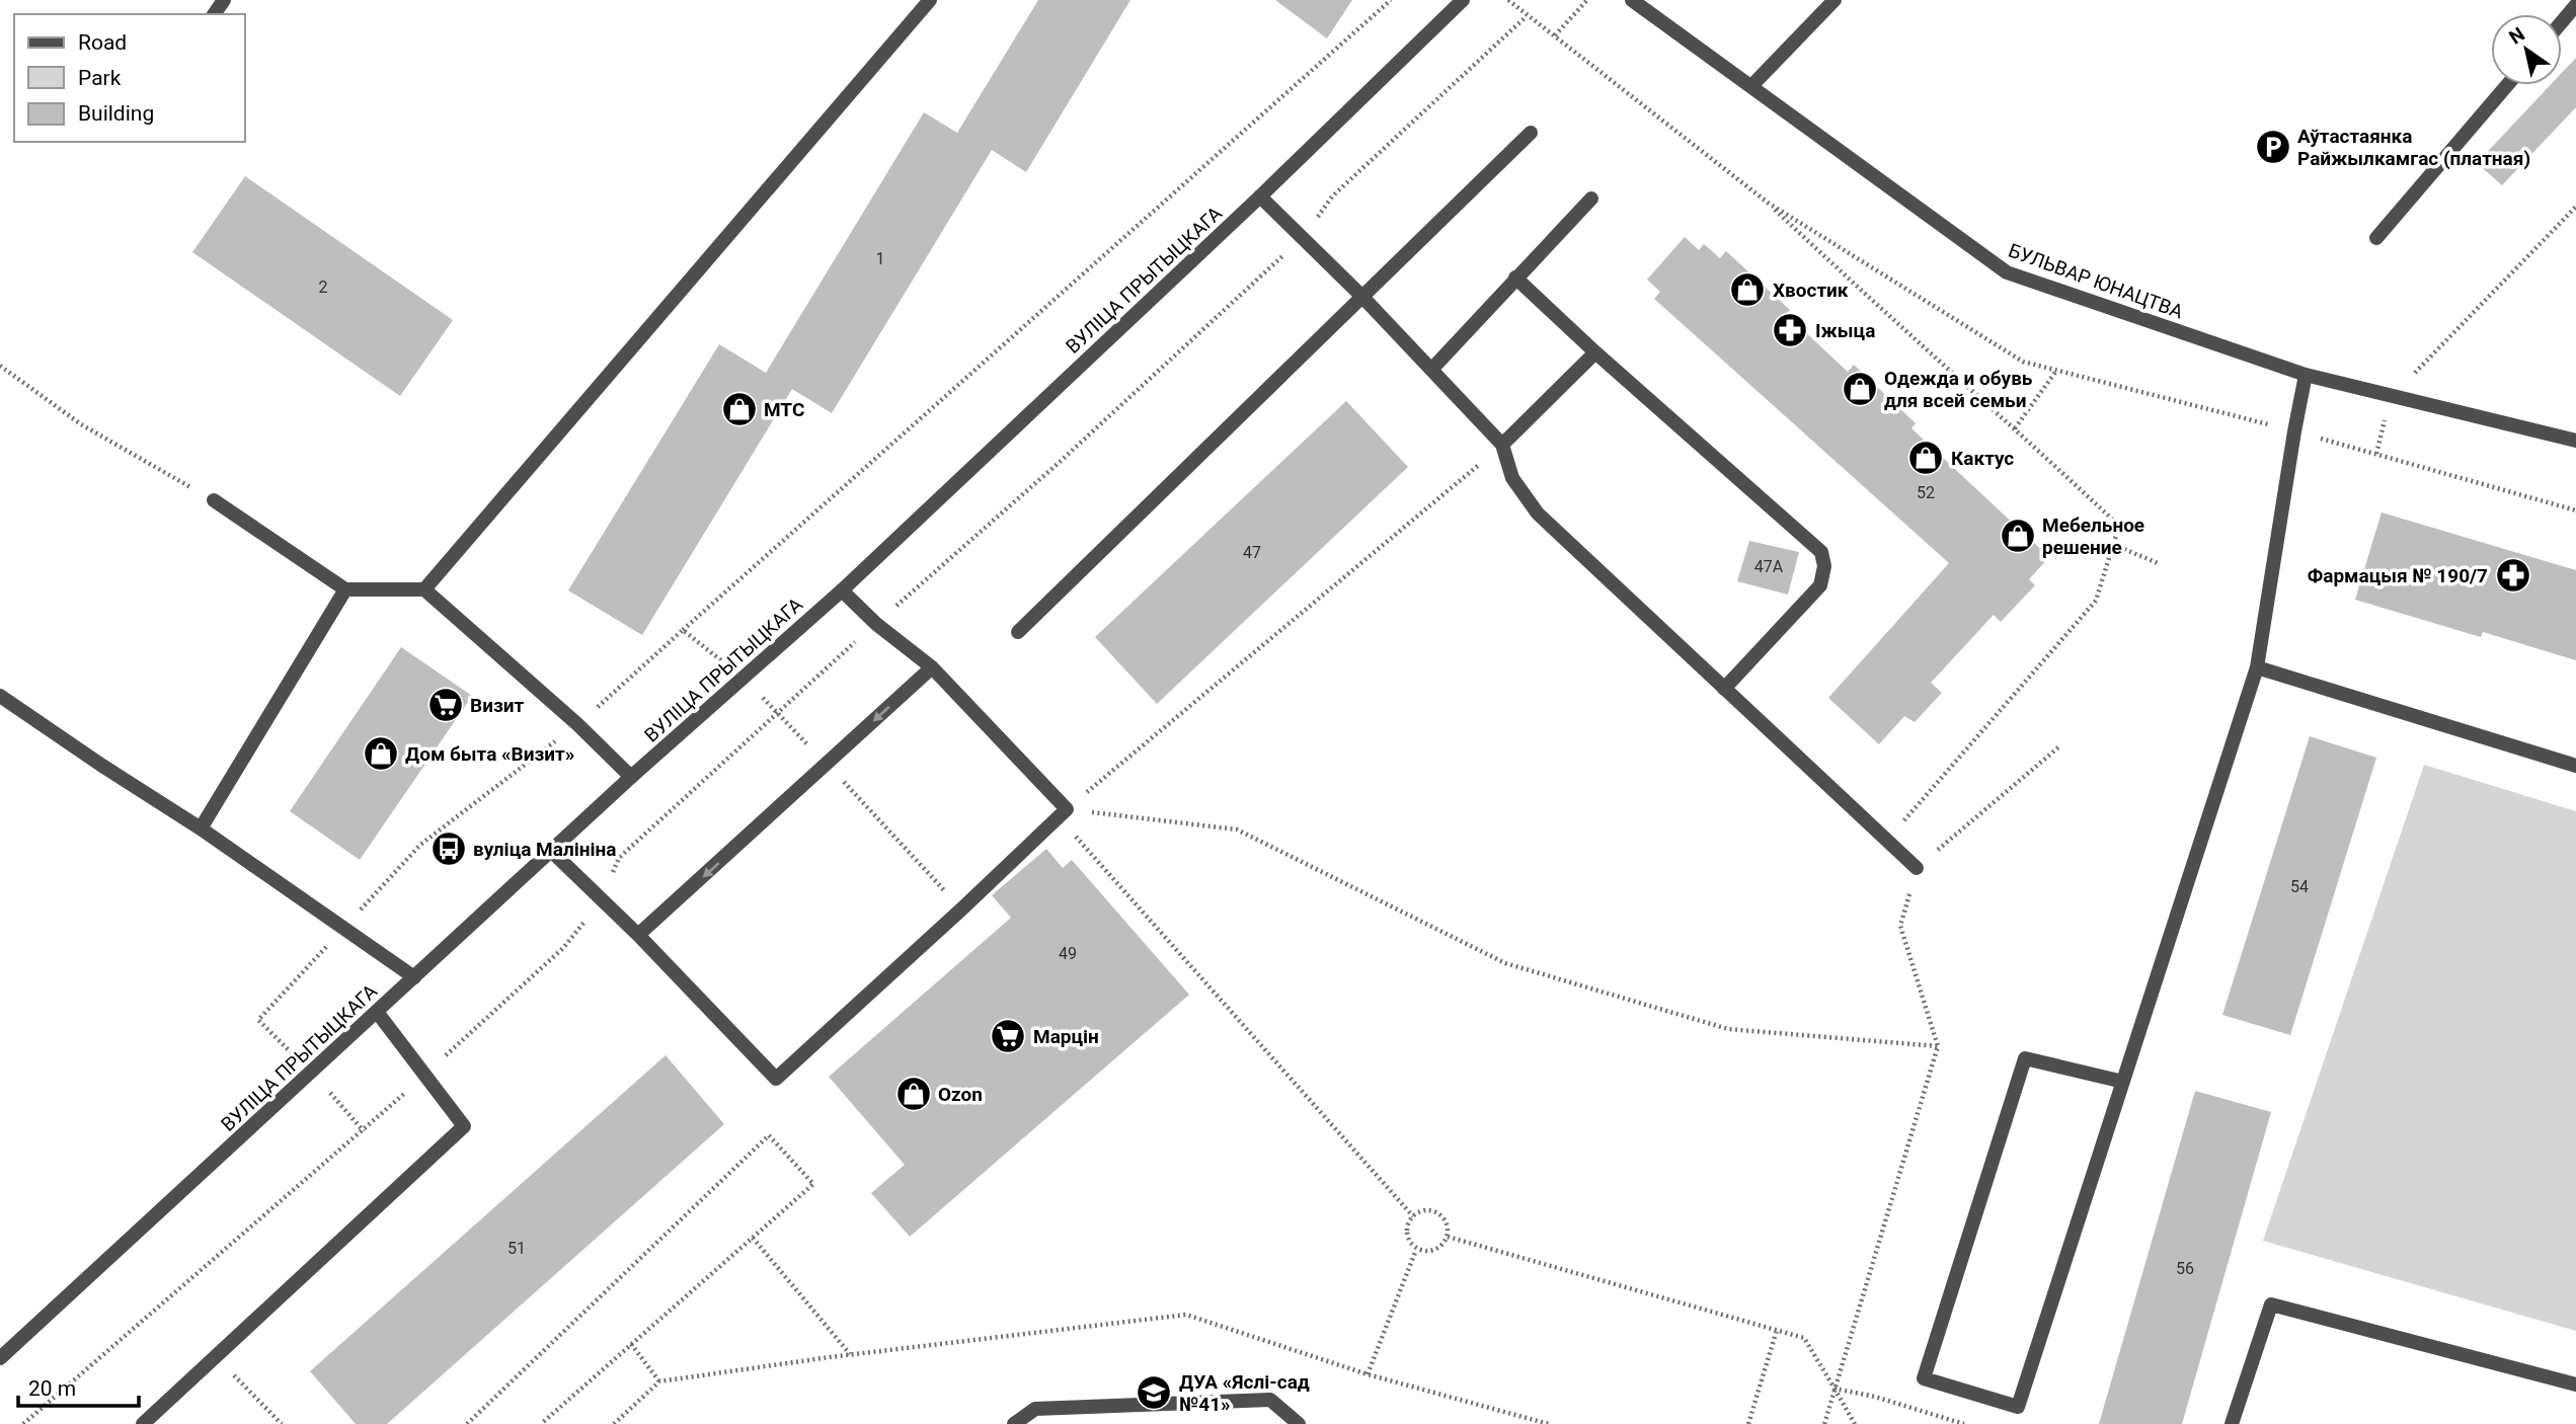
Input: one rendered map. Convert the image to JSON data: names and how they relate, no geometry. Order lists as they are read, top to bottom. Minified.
{"streets":{"street":["ВУЛІЦА ПРЫТЫЦКАГА","БУЛЬВАР ЮНАЦТВА"]},"places":{"parking":["Аўтастаянка Райжылкамгас (платная)"],"shop":["Хвостик","Одежда и обувь для всей семьи","МТС","Кактус","Мебельное решение","Дом быта «Визит»","Ozon"],"pharmacy":["Іжыца","Фармацыя № 190/7"],"supermarket":["Визит","Марцін"],"bus stop":["вуліца Малініна"],"school or university":["ДУА «Яслі-сад №41»"]},"house_numbers":["1","2","52","47","47А","54","49","51","56"],"legend":["Road","Park","Building"],"scale_bar":"20 m","north":"top left"}
